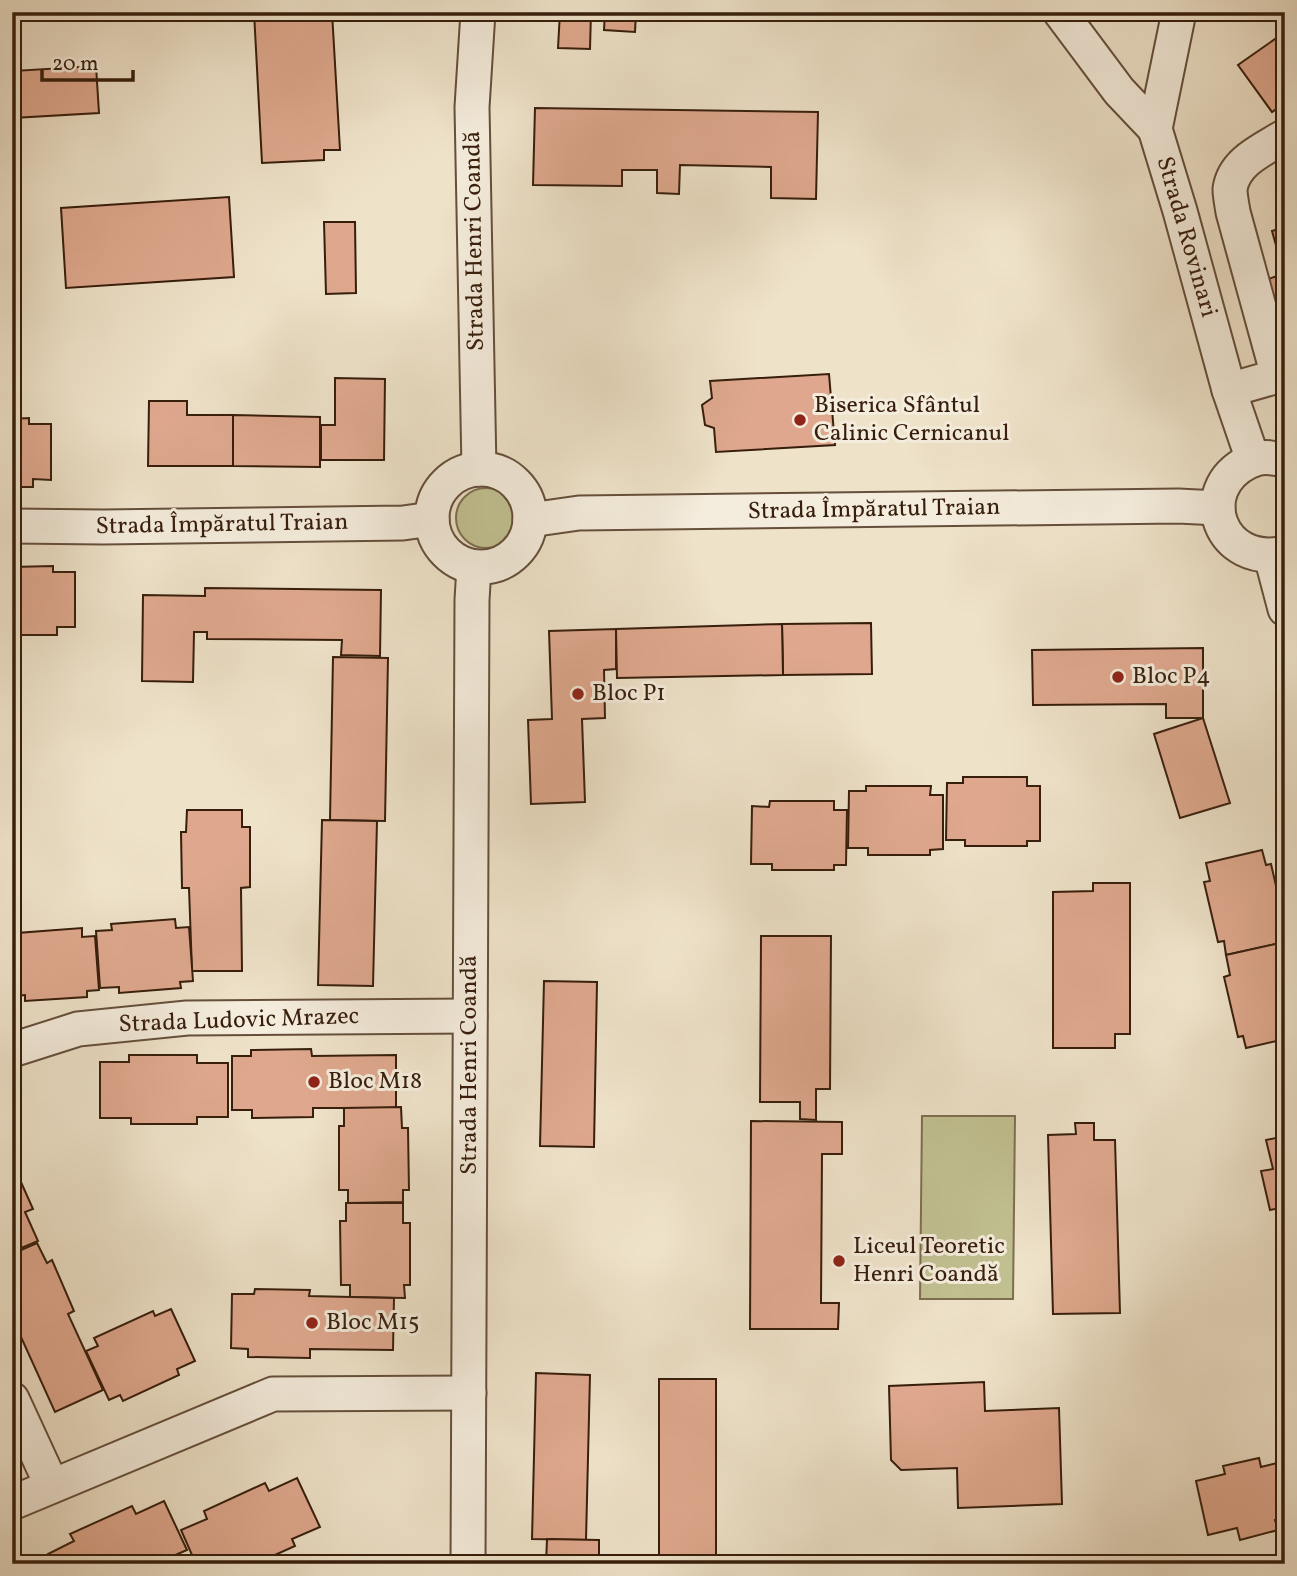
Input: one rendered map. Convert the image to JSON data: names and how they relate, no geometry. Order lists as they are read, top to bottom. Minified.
{"streets":{"street":["Strada Rovinari","Strada Henri Coandă","Strada Împăratul Traian","Strada Ludovic Mrazec"]},"crossings":[["Strada Henri Coandă","Strada Împăratul Traian"],["Strada Henri Coandă","Strada Ludovic Mrazec"]],"places":["Biserica Sfântul Calinic Cernicanul","Bloc P4","Bloc P1","Bloc M18","Liceul Teoretic Henri Coandă","Bloc M15"],"scale_bar":"20 m"}
